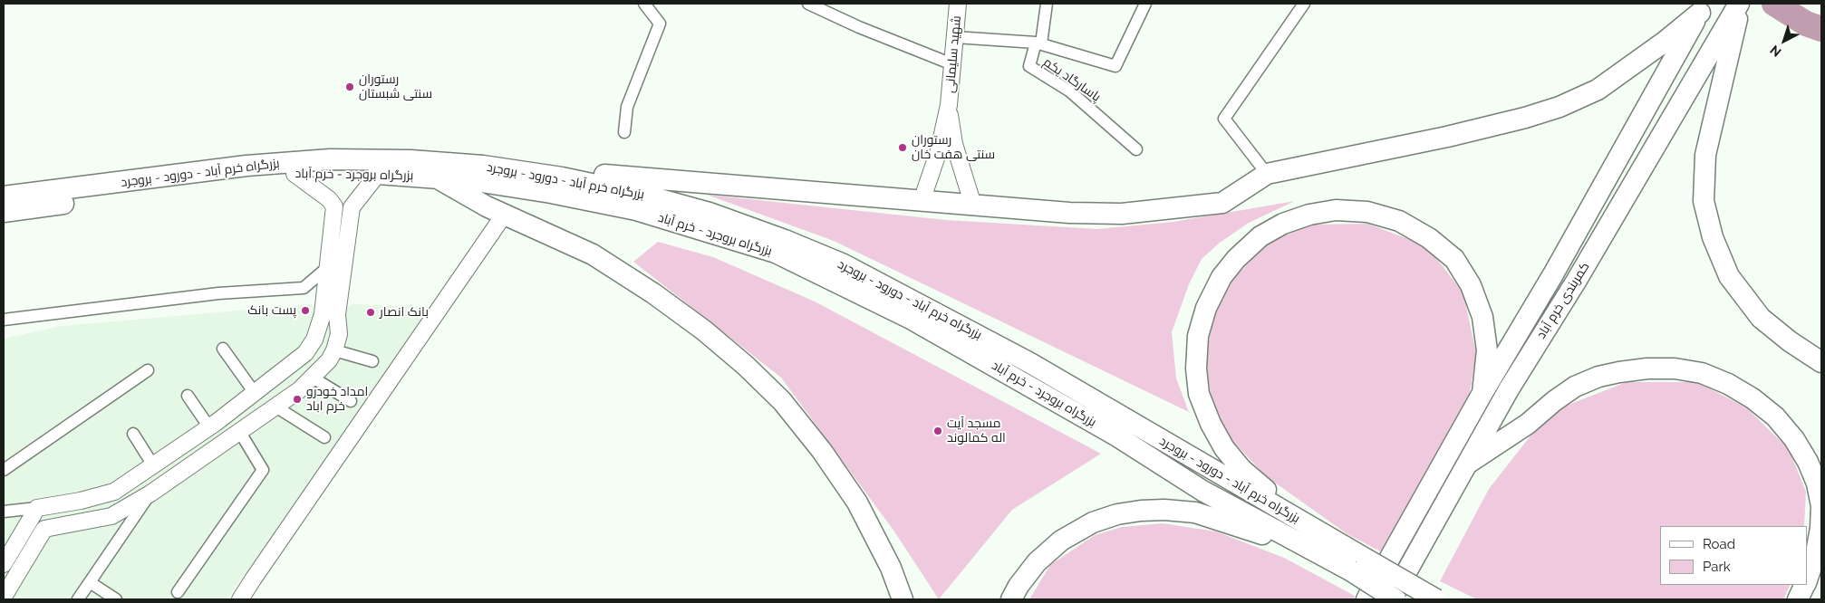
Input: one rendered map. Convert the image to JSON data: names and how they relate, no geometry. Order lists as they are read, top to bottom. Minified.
{"streets":{"highway":["بزرگراه خرم آباد - دورود - بروجرد","بزرگراه بروجرد - خرم آباد","کمربندی خرم آباد"],"street":["شهید سلیمانی","پاسارگاد یکم"]},"crossings":[["شهید سلیمانی","پاسارگاد یکم"],["بزرگراه خرم آباد - دورود - بروجرد","بزرگراه بروجرد - خرم آباد"]],"places":["رستوران سنتی شبستان","رستوران سنتی هفت خان","پست بانک","بانک انصار","امداد خودرو خرم اباد","مسجد آیت اله کمالوند"],"legend":["Road","Park"],"north":"bottom left"}
